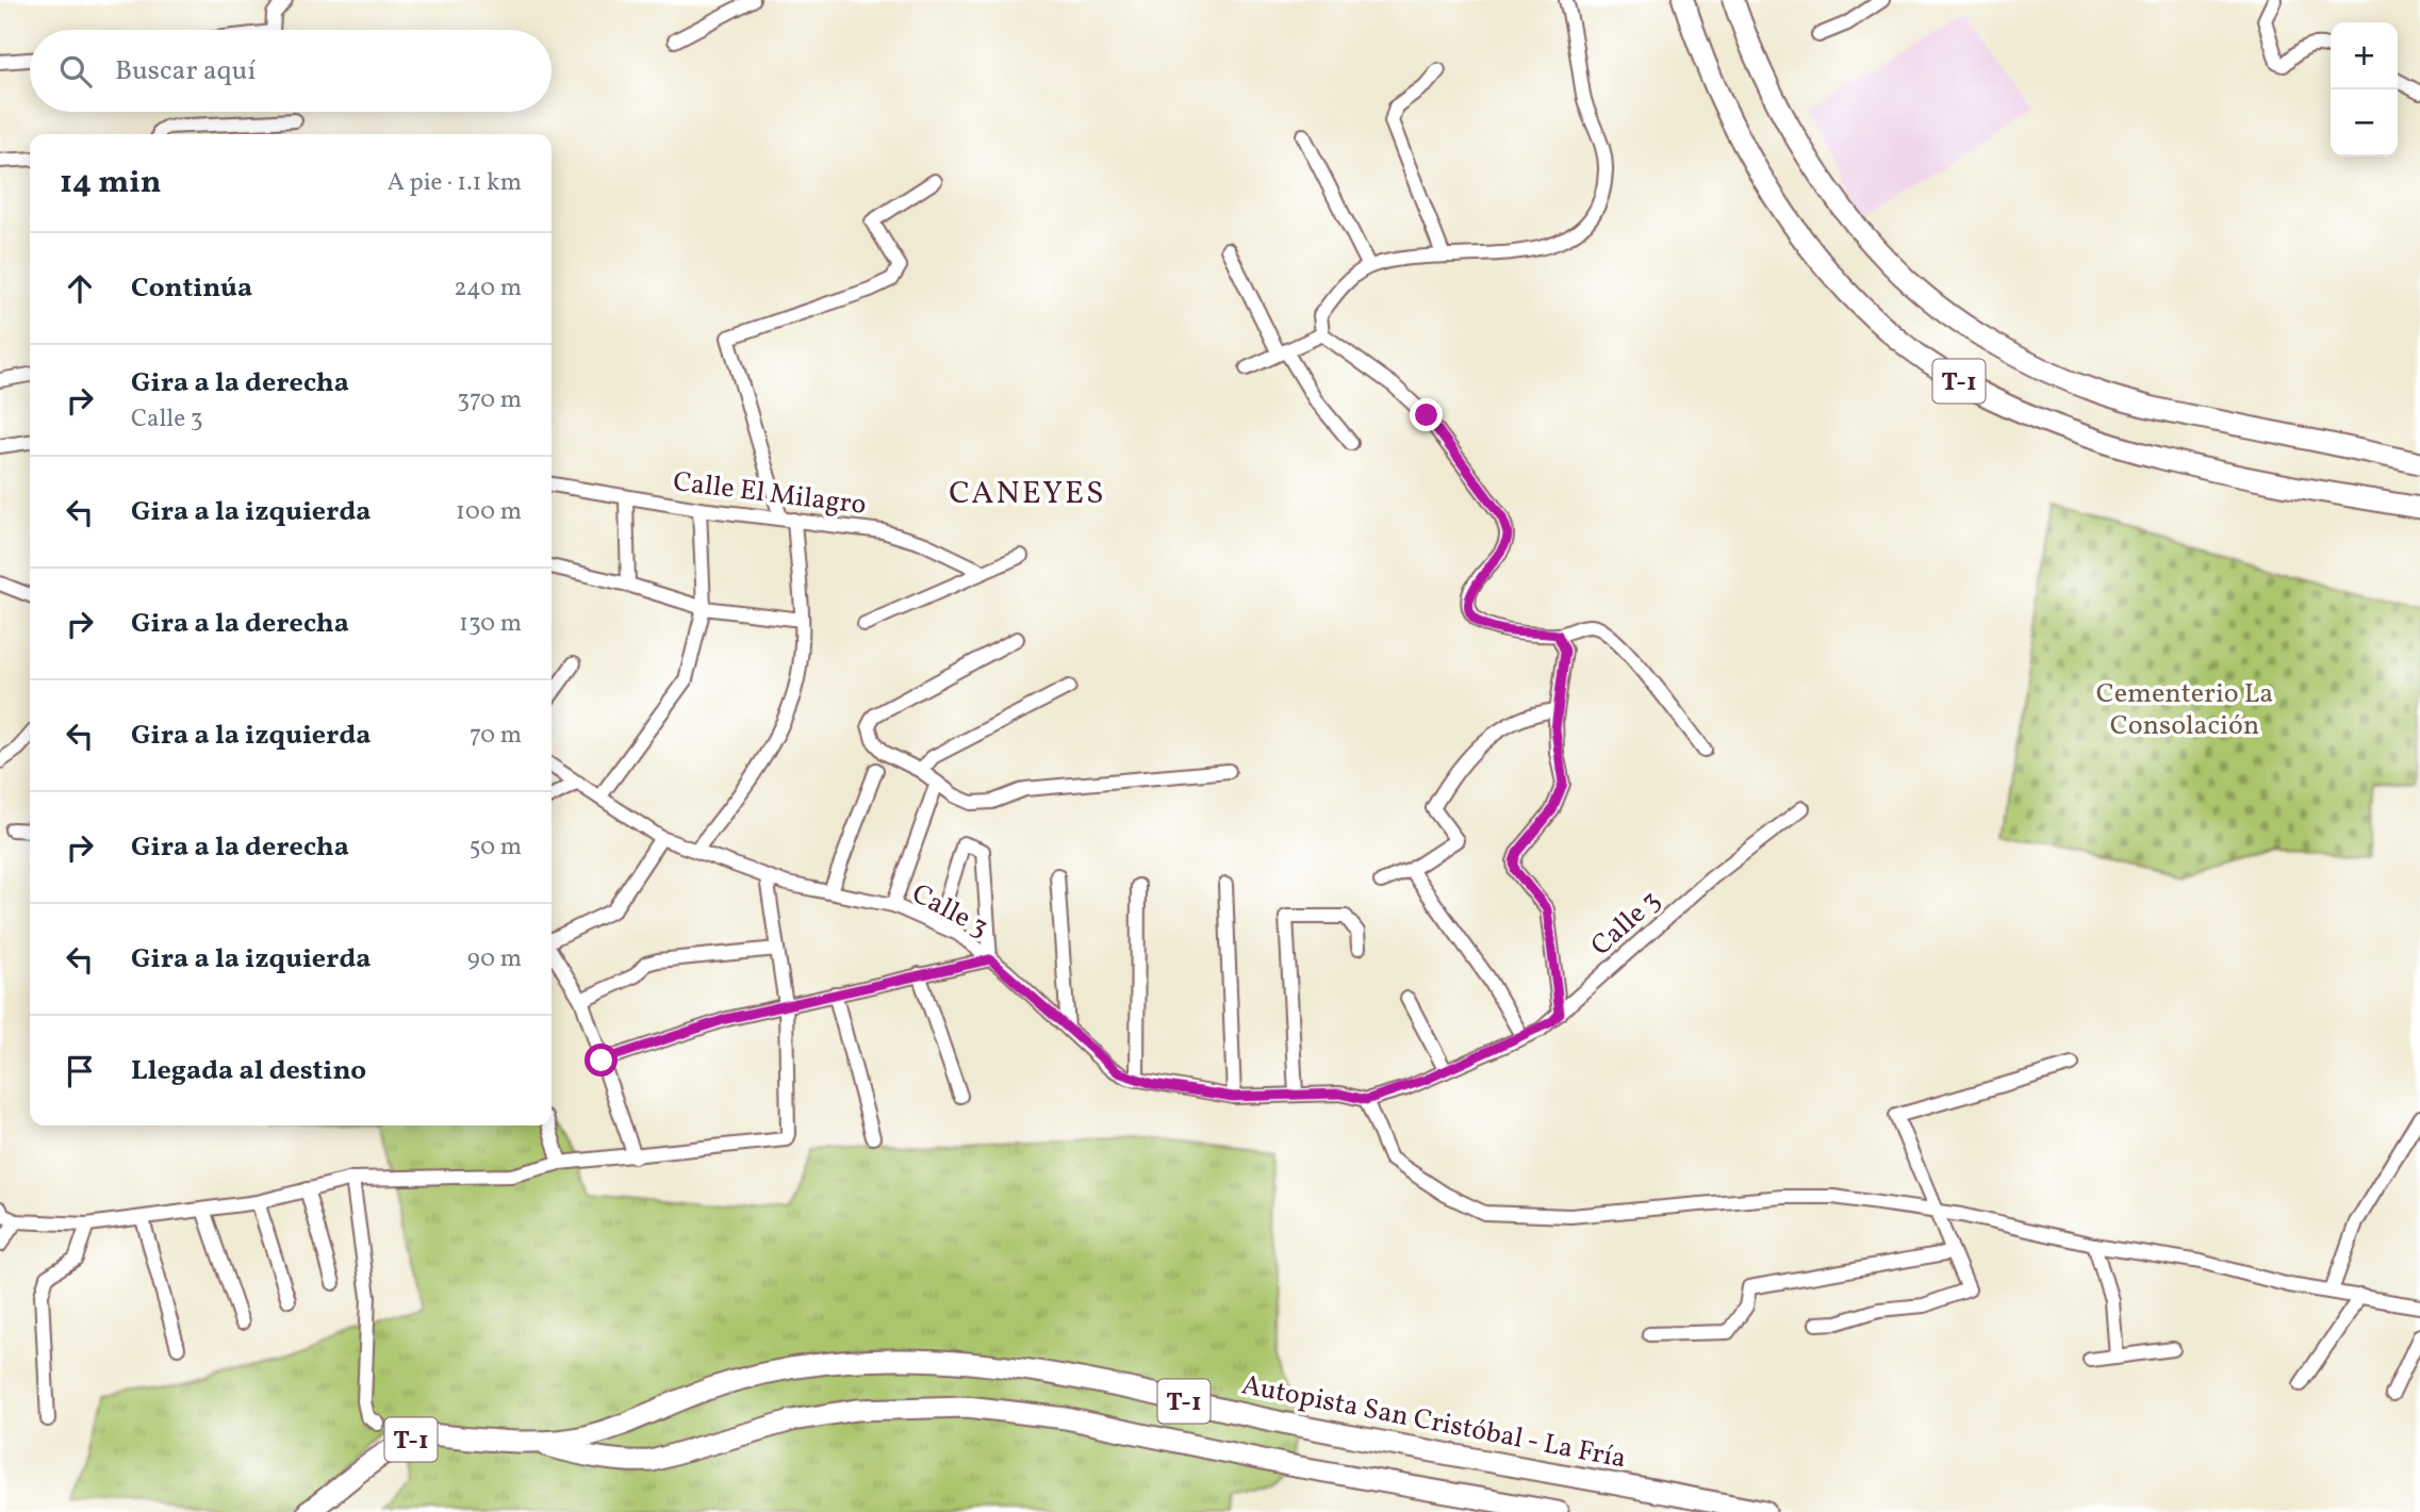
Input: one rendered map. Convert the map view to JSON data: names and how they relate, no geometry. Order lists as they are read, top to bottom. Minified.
{"streets":{"highway":["T-1","Autopista San Cristóbal - La Fría"],"street":["Calle El Milagro","Calle 3"]},"crossings":[["T-1","Autopista San Cristóbal - La Fría"]],"districts":["CANEYES"],"parks":["Cementerio La Consolación"],"page":{"map_buttons":["+","−"],"search":"Buscar aquí","heading":["14 min","A pie · 1.1 km"],"list":[["Continúa","240 m"],["Gira a la derecha","Calle 3","370 m"],["Gira a la izquierda","100 m"],["Gira a la derecha","130 m"],["Gira a la izquierda","70 m"],["Gira a la derecha","50 m"],["Gira a la izquierda","90 m"],"Llegada al destino"]}}
